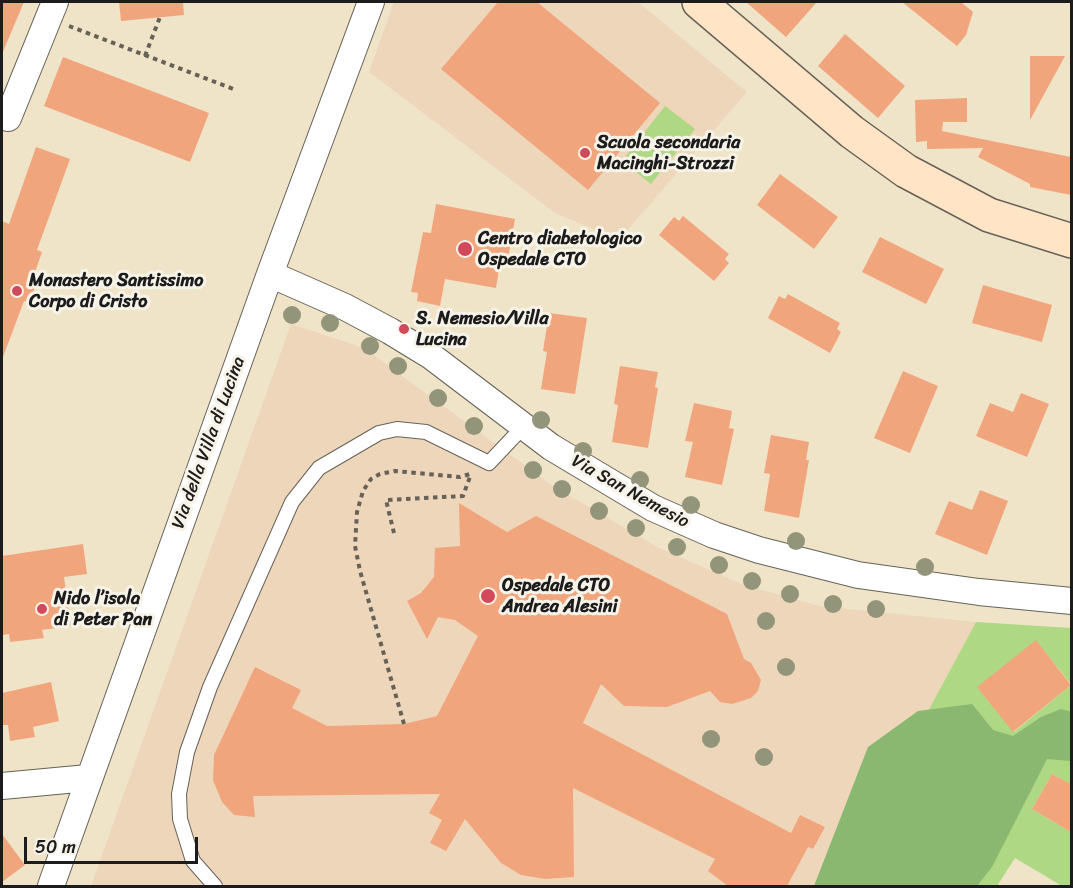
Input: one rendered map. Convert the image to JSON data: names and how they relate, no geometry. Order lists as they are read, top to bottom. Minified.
{"streets":{"street":["Via della Villa di Lucina","Via San Nemesio"]},"crossings":[["Via della Villa di Lucina","Via San Nemesio"]],"places":["Scuola secondaria Macinghi-Strozzi","Centro diabetologico Ospedale CTO","Monastero Santissimo Corpo di Cristo","S. Nemesio/Villa Lucina","Ospedale CTO Andrea Alesini","Nido l’isola di Peter Pan"],"scale_bar":"50 m"}
